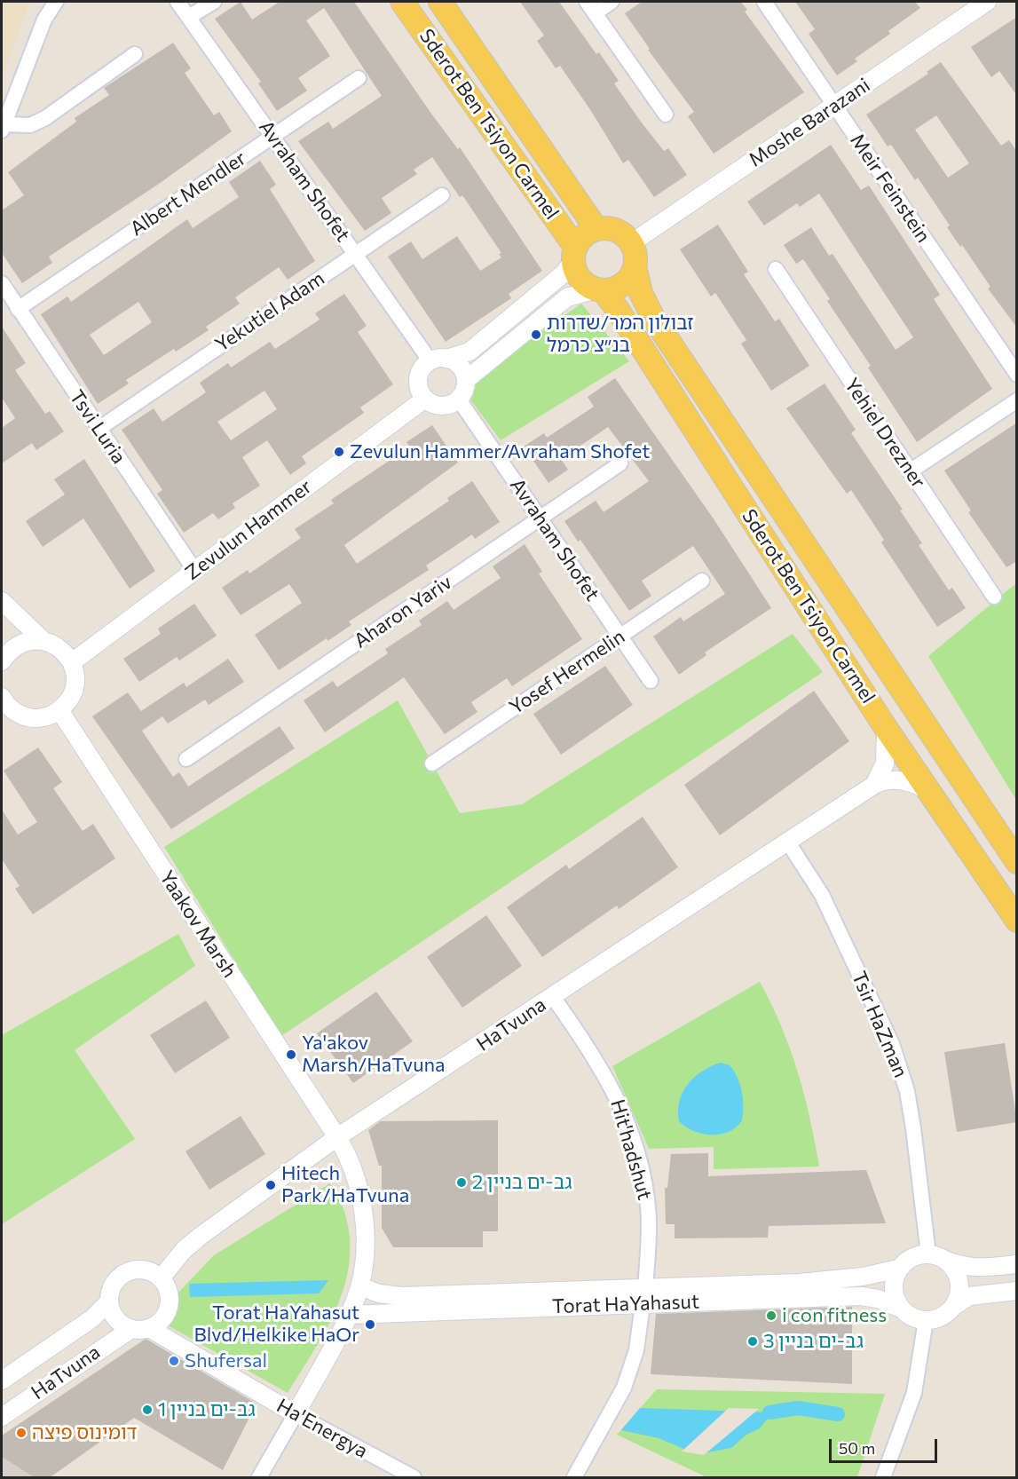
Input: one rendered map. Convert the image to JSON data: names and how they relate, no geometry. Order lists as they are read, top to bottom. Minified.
{"streets":{"main road":["Sderot Ben Tsiyon Carmel"],"street":["Moshe Barazani","Avraham Shofet","Meir Feinstein","Albert Mendler","Yekutiel Adam","Tsvi Luria","Yehiel Drezner","Zevulun Hammer","Aharon Yariv","Yosef Hermelin","Yaakov Marsh","HaTvuna","Tsir HaZman","Hit'hadshut","Torat HaYahasut","Ha'Energya"]},"crossings":[["Moshe Barazani","Sderot Ben Tsiyon Carmel"],["Moshe Barazani","Meir Feinstein"],["Sderot Ben Tsiyon Carmel","HaTvuna"],["Avraham Shofet","Albert Mendler"],["Avraham Shofet","Yekutiel Adam"],["Avraham Shofet","Zevulun Hammer"],["Avraham Shofet","Aharon Yariv"],["Avraham Shofet","Yosef Hermelin"],["Albert Mendler","Tsvi Luria"],["Yekutiel Adam","Tsvi Luria"],["Tsvi Luria","Zevulun Hammer"],["Yaakov Marsh","HaTvuna"],["Yaakov Marsh","Torat HaYahasut"],["Yaakov Marsh","Ha'Energya"],["HaTvuna","Tsir HaZman"],["HaTvuna","Hit'hadshut"],["HaTvuna","Ha'Energya"],["Tsir HaZman","Torat HaYahasut"],["Hit'hadshut","Torat HaYahasut"]],"places":["זבולון המר/שדרות בנ״צ כרמל","Zevulun Hammer/Avraham Shofet","Ya'akov Marsh/HaTvuna","גב-ים בניין 2","Hitech Park/HaTvuna","i con fitness","Torat HaYahasut Blvd/Helkike HaOr","גב-ים בניין 3","Shufersal","גב-ים בניין 1","דומינוס פיצה"],"scale_bar":"50 m"}
